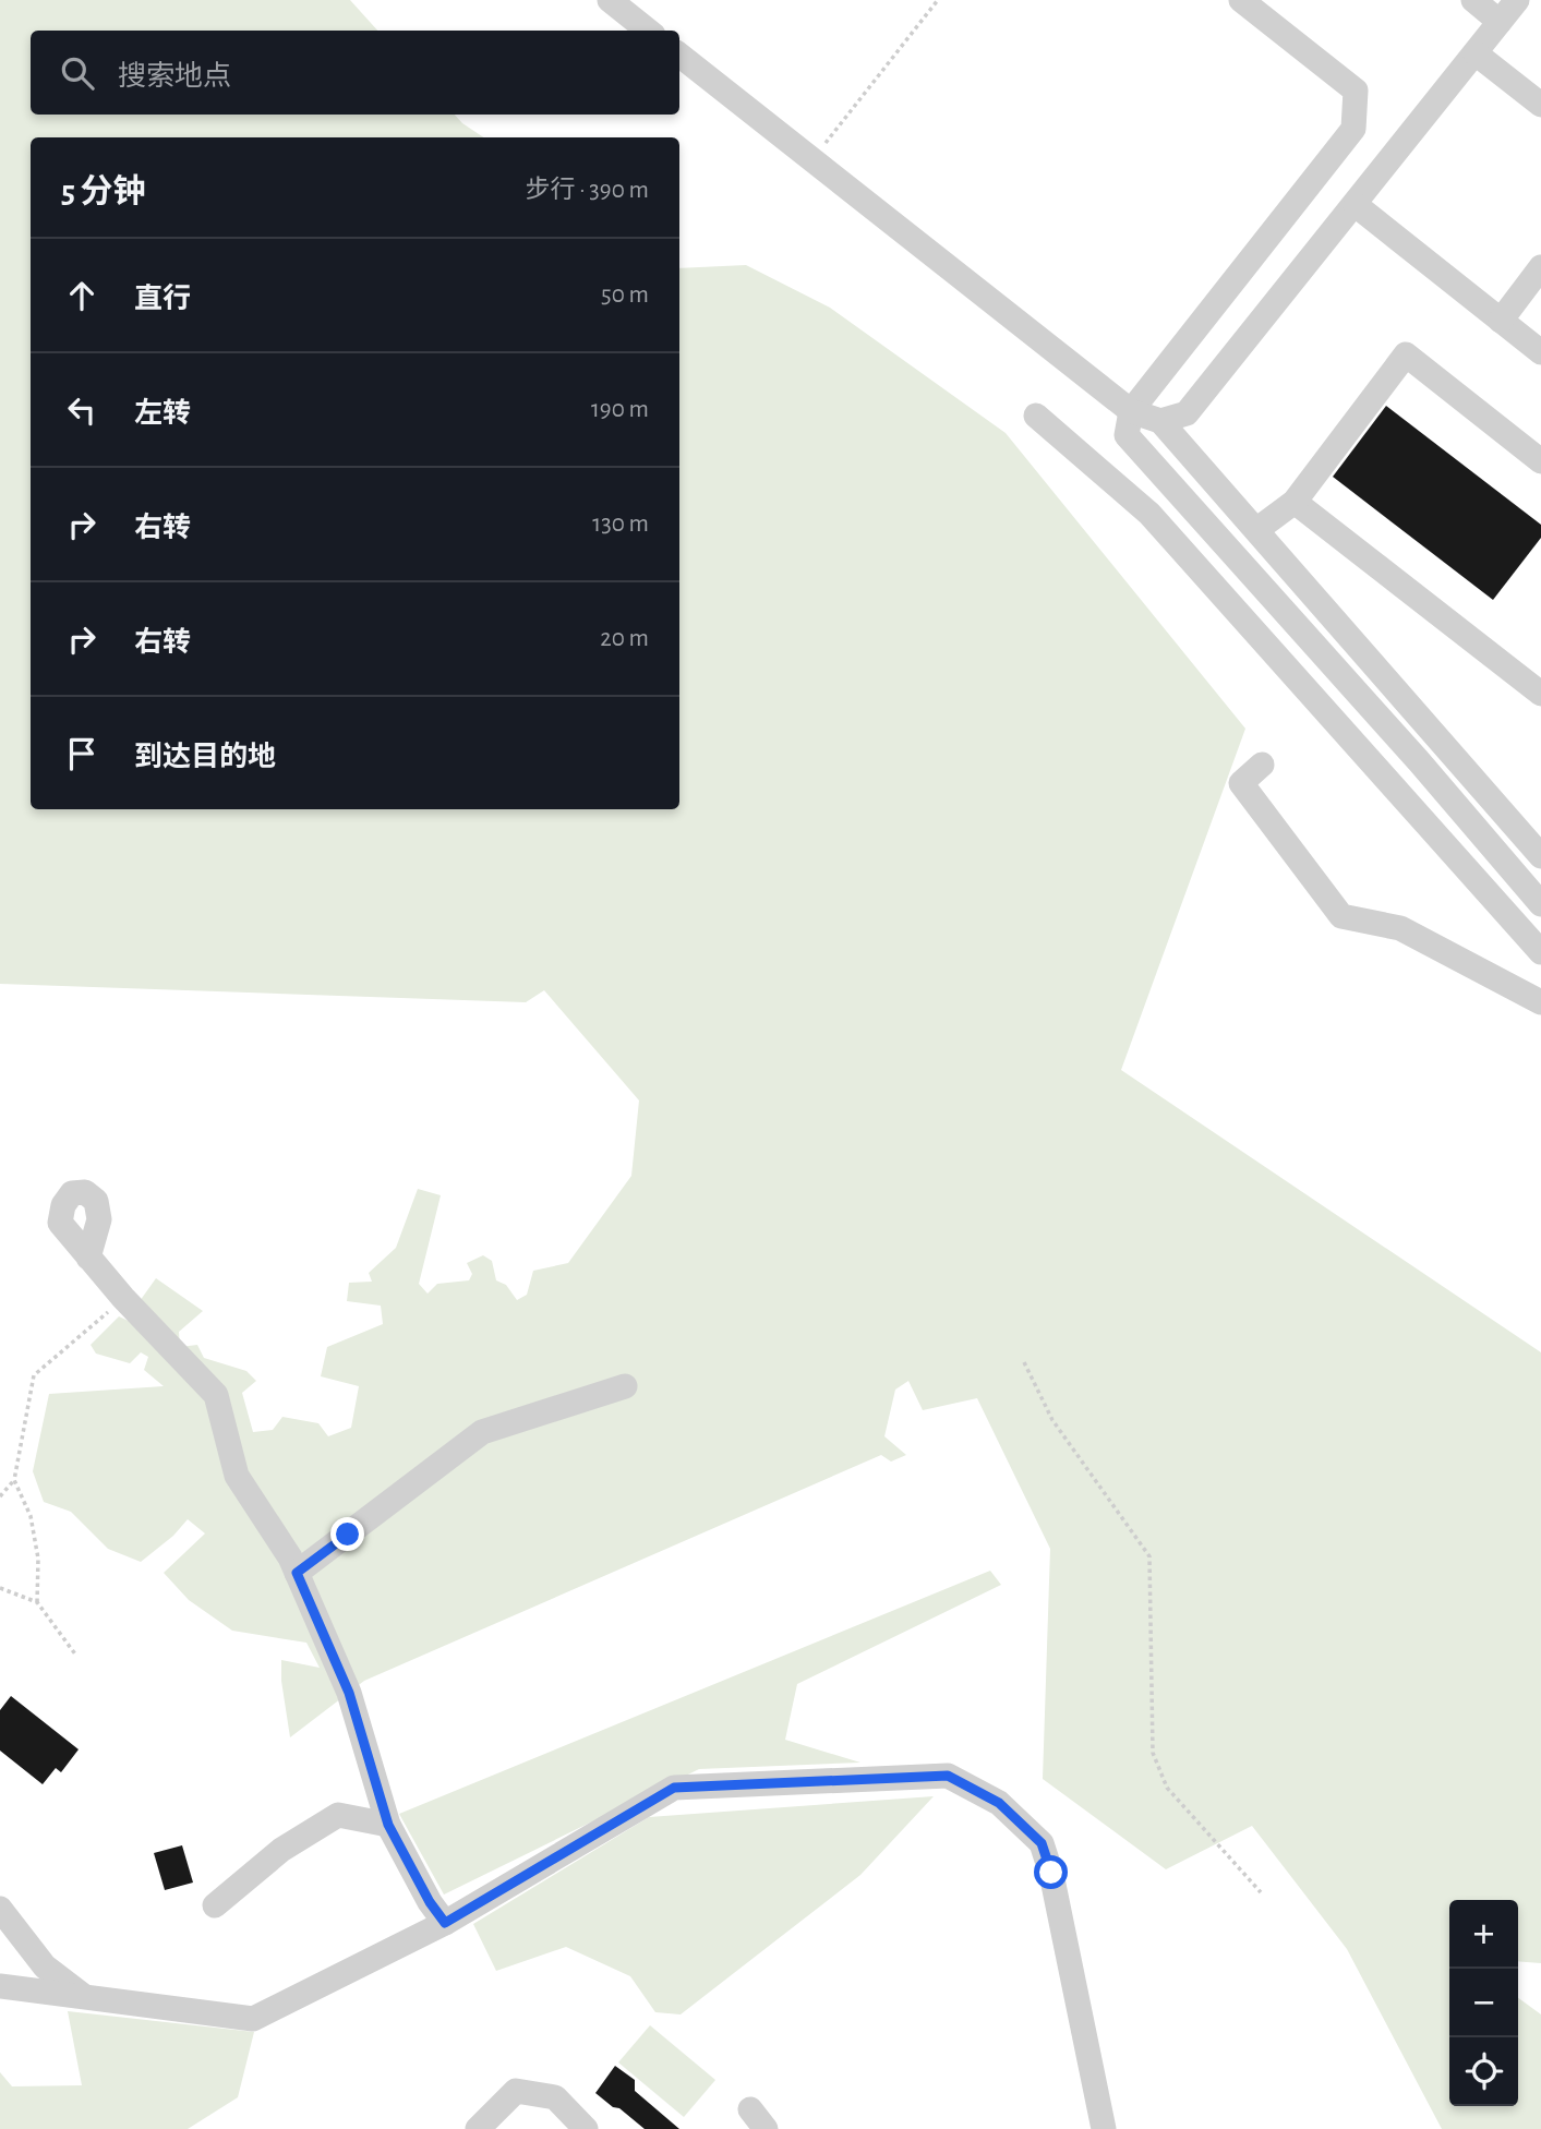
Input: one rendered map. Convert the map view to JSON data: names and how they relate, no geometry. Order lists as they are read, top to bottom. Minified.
{"page":{"search":"搜索地点","heading":["5 分钟","步行 · 390 m"],"list":[["直行","50 m"],["左转","190 m"],["右转","130 m"],["右转","20 m"],"到达目的地"],"map_buttons":["+","−"]}}
